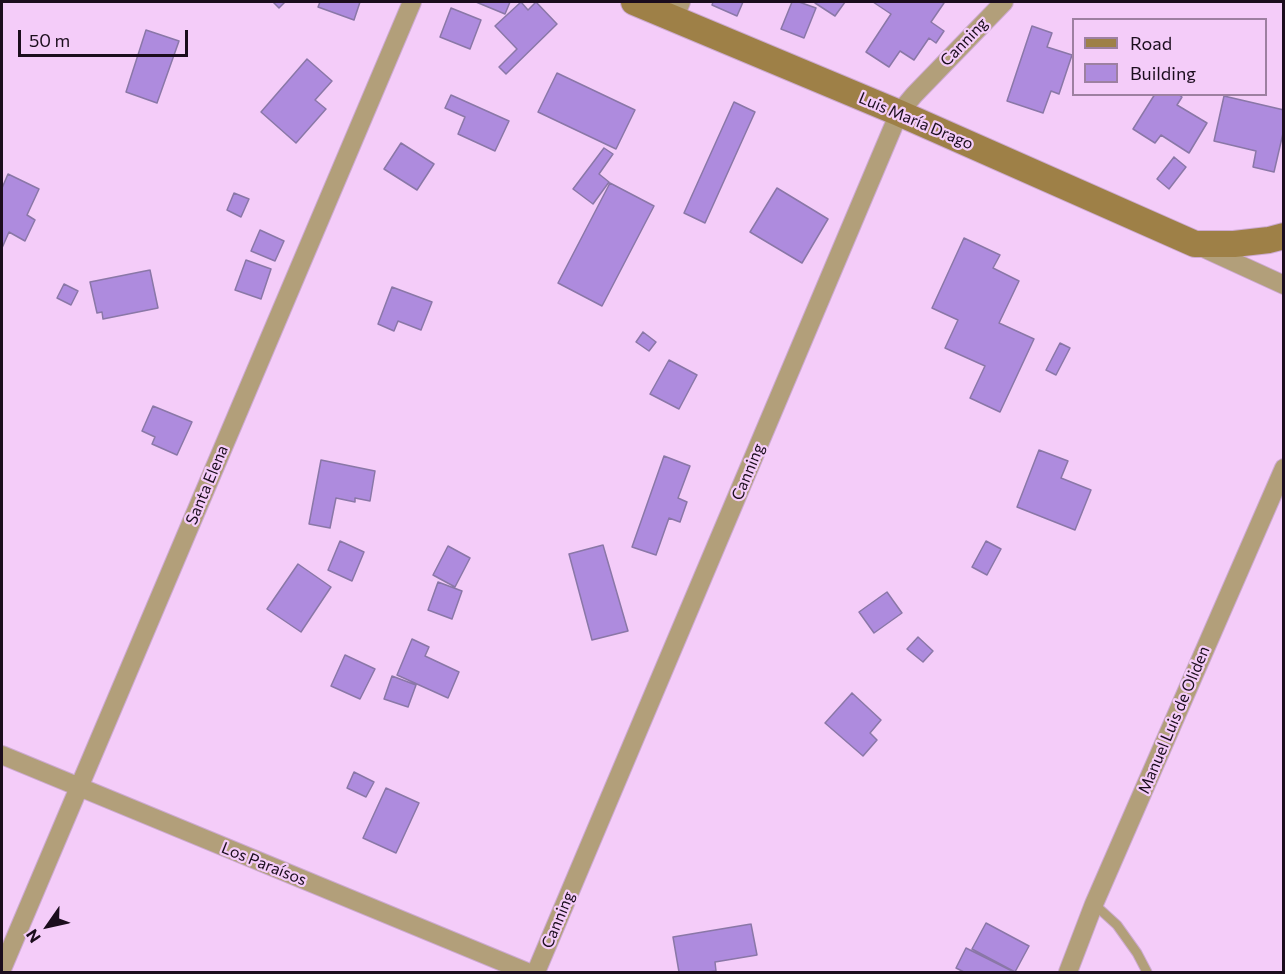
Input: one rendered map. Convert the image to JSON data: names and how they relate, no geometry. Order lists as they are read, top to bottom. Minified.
{"streets":{"main road":["Luis María Drago"],"street":["Canning","Santa Elena","Manuel Luis de Oliden","Los Paraísos"]},"crossings":[["Canning","Luis María Drago"],["Santa Elena","Los Paraísos"]],"legend":["Road","Building"],"scale_bar":"50 m","north":"bottom left"}
